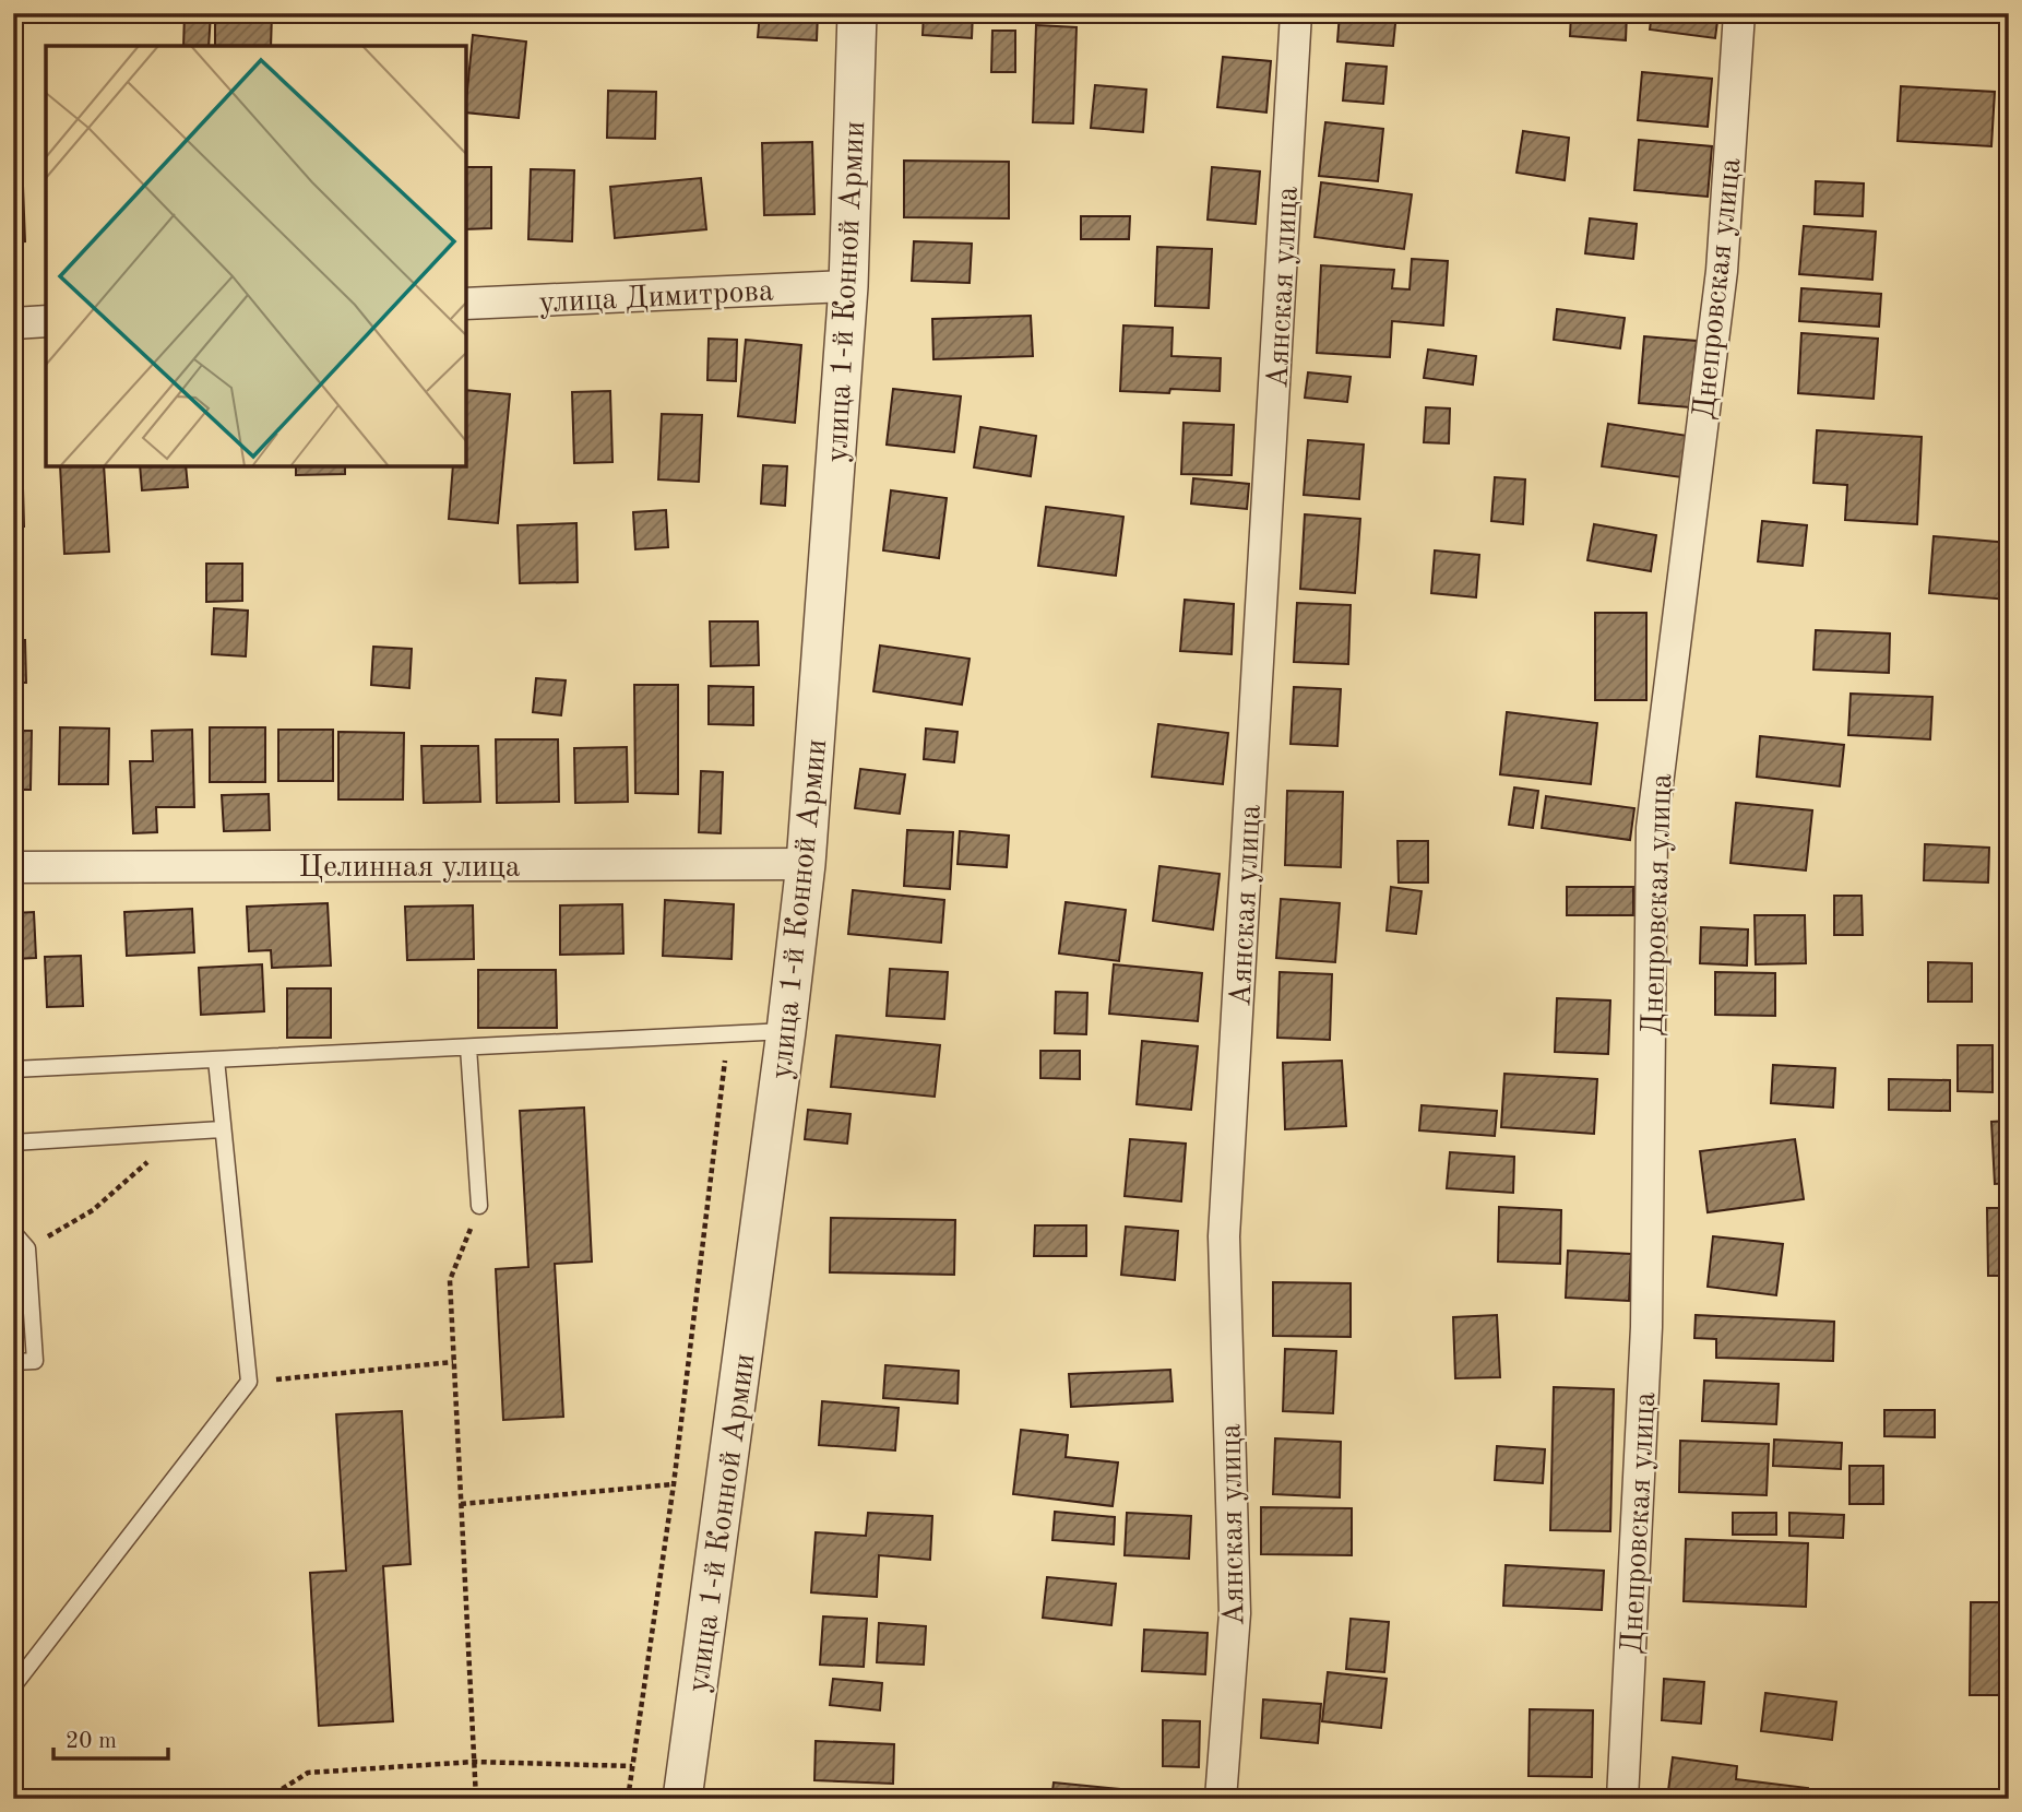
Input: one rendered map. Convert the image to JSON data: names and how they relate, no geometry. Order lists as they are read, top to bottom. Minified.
{"streets":{"street":["Аянская улица","Днепровская улица","улица 1-й Конной Армии","улица Димитрова","Целинная улица"]},"crossings":[["улица 1-й Конной Армии","улица Димитрова"],["улица 1-й Конной Армии","Целинная улица"]],"scale_bar":"20 m"}
